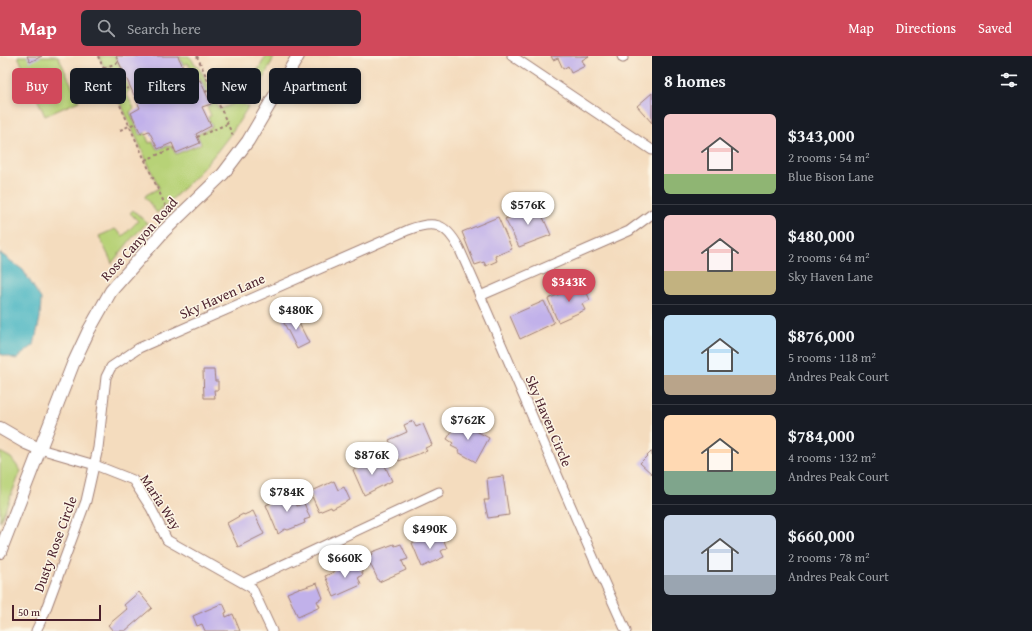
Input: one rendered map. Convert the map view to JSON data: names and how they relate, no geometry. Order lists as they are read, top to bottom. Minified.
{"streets":{"street":["Rose Canyon Road","Sky Haven Lane","Sky Haven Circle","Maria Way","Dusty Rose Circle"]},"crossings":[["Rose Canyon Road","Maria Way"],["Sky Haven Lane","Sky Haven Circle"],["Sky Haven Lane","Maria Way"],["Sky Haven Lane","Dusty Rose Circle"],["Maria Way","Dusty Rose Circle"]],"scale_bar":"50 m","page":{"header":"Map","search":"Search here","nav":["Map","Directions","Saved"],"heading":"8 homes","chip":["Buy","Rent","Filters","New","Apartment"],"list":[{"name":"$343,000","note":"2 rooms · 54 m² · Blue Bison Lane"},{"name":"$480,000","note":"2 rooms · 64 m² · Sky Haven Lane"},{"name":"$876,000","note":"5 rooms · 118 m² · Andres Peak Court"},{"name":"$784,000","note":"4 rooms · 132 m² · Andres Peak Court"},{"name":"$660,000","note":"2 rooms · 78 m² · Andres Peak Court"}],"price":["$576K","$343K","$480K","$762K","$876K","$784K","$490K","$660K"],"scale":"50 m"}}
